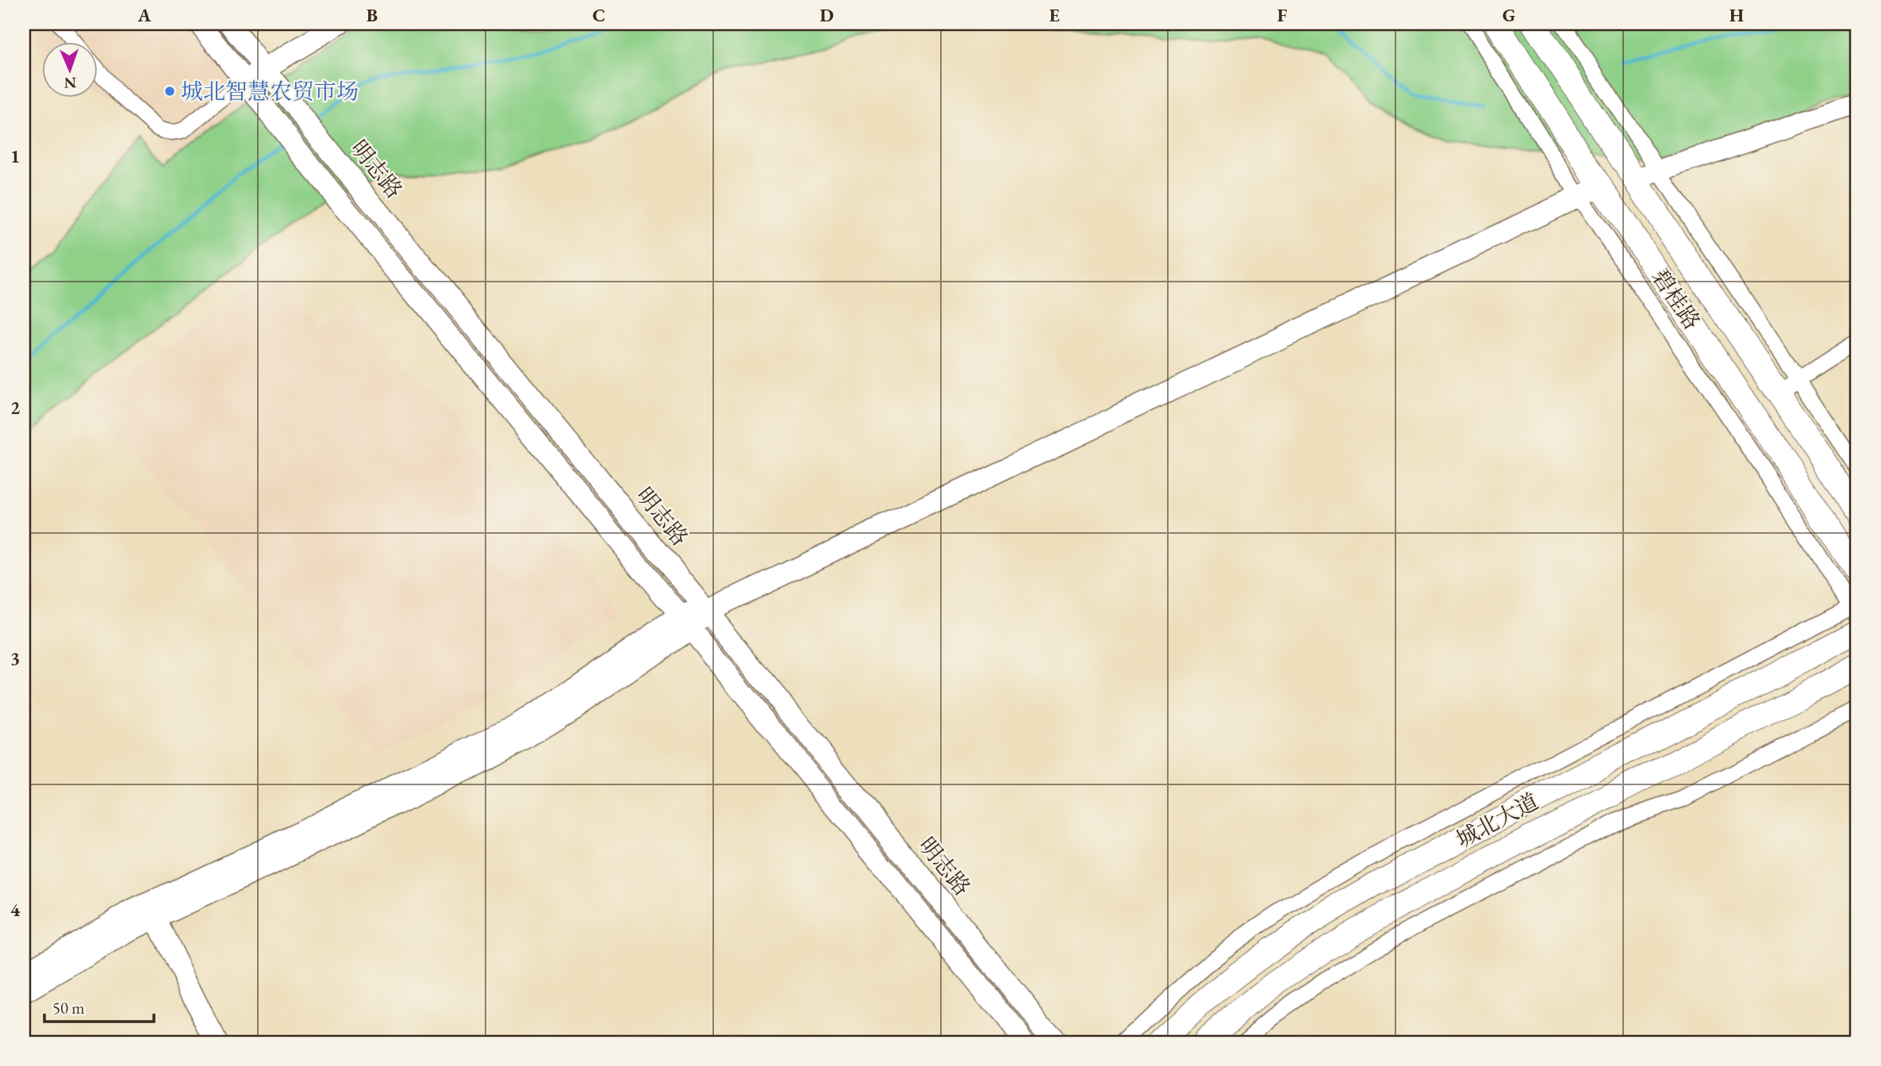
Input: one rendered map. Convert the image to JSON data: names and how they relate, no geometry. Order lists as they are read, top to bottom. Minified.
{"streets":{"main road":["明志路","碧桂路","城北大道"]},"places":["城北智慧农贸市场"],"scale_bar":"50 m","north":"bottom","grid":{"columns":["A","B","C","D","E","F","G","H"],"rows":["1","2","3","4"]}}
